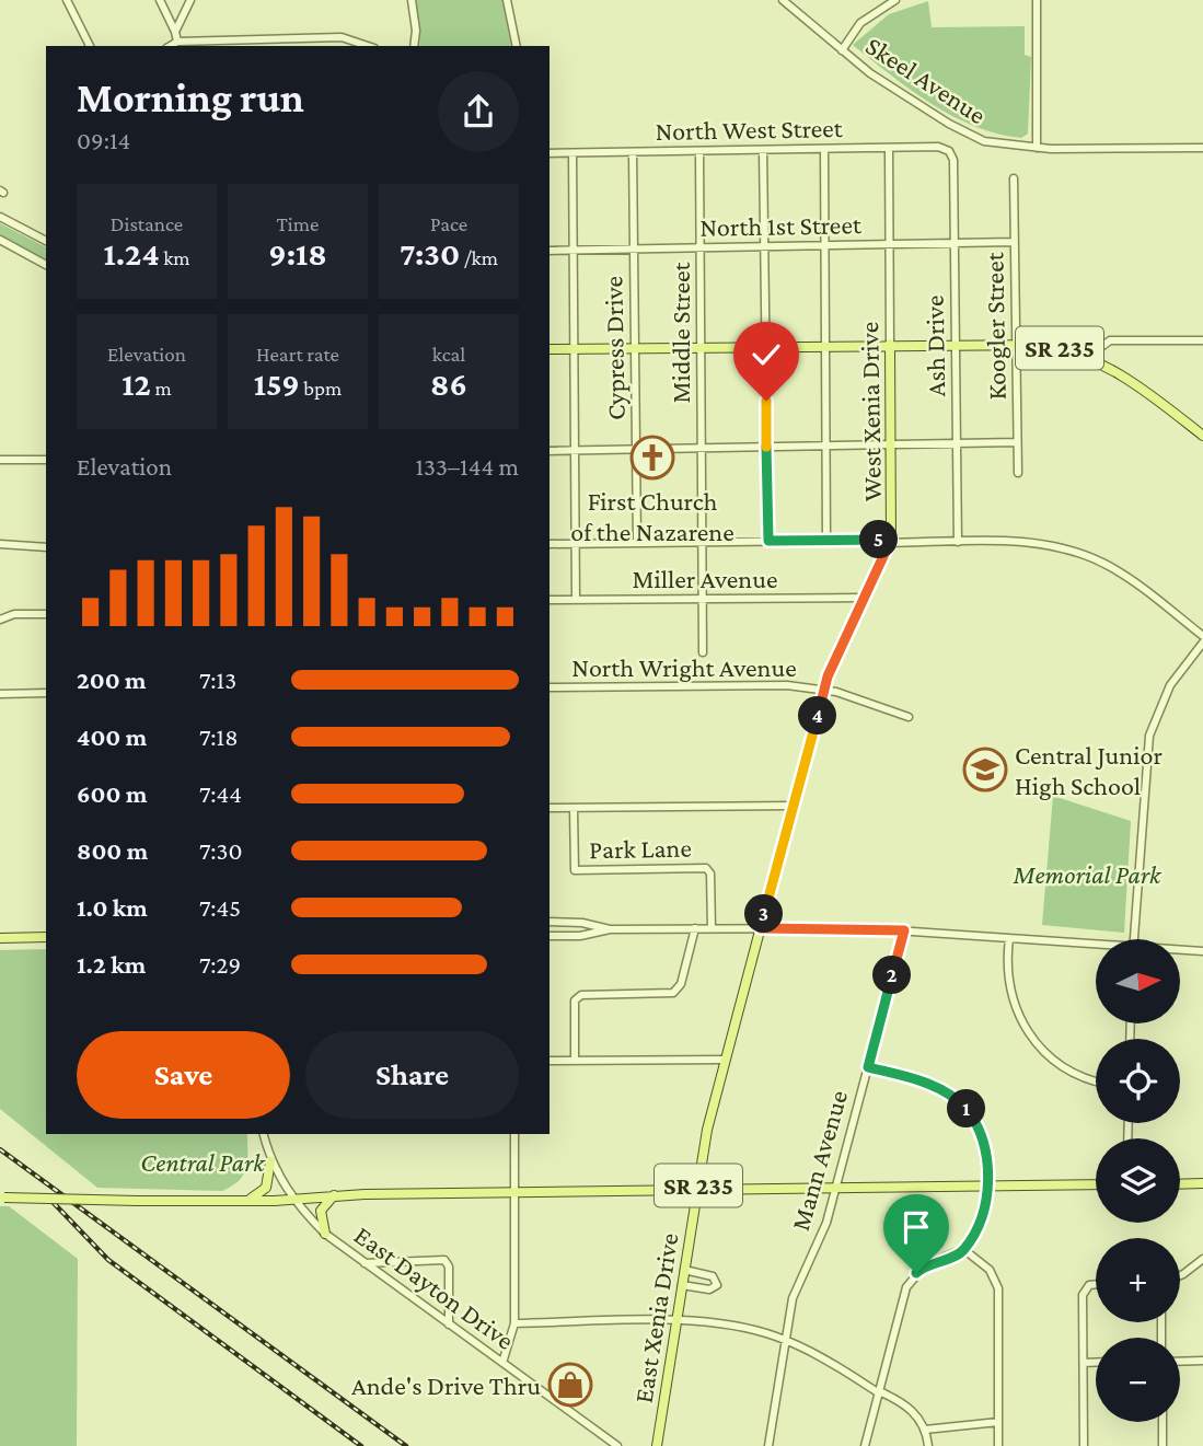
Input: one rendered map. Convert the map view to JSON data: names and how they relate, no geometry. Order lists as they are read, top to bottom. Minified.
{"streets":{"main road":["SR 235","West Xenia Drive","East Xenia Drive"],"street":["Skeel Avenue","North West Street","North 1st Street","Koogler Street","Middle Street","Ash Drive","Cypress Drive","Miller Avenue","North Wright Avenue","Park Lane","Mann Avenue","East Dayton Drive"]},"crossings":[["North West Street","Middle Street"],["North West Street","Ash Drive"],["North West Street","Cypress Drive"],["North West Street","West Xenia Drive"],["North 1st Street","Koogler Street"],["North 1st Street","Middle Street"],["North 1st Street","Ash Drive"],["North 1st Street","Cypress Drive"],["North 1st Street","West Xenia Drive"],["Koogler Street","SR 235"],["Middle Street","Miller Avenue"],["Ash Drive","SR 235"],["SR 235","West Xenia Drive"],["West Xenia Drive","Miller Avenue"],["West Xenia Drive","North Wright Avenue"],["West Xenia Drive","East Xenia Drive"]],"parks":["Memorial Park","Central Park"],"places":{"church":["First Church of the Nazarene"],"school or university":["Central Junior High School"],"shop":["Ande's Drive Thru"]},"north":"right","page":{"heading":["Morning run","09:14"],"stats":[["Distance","1.24 km"],["Time","9:18"],["Pace","7:30 /km"],["Elevation","12 m"],["Heart rate","159 bpm"],["kcal","86"]],"chart":["Elevation","133–144 m"],"pins":["5","4","3","2","1"],"list":[{"name":"200 m","note":"7:13"},{"name":"400 m","note":"7:18"},{"name":"600 m","note":"7:44"},{"name":"800 m","note":"7:30"},{"name":"1.0 km","note":"7:45"},{"name":"1.2 km","note":"7:29"}],"map_buttons":["+","−"],"buttons":["Save","Share"]}}
